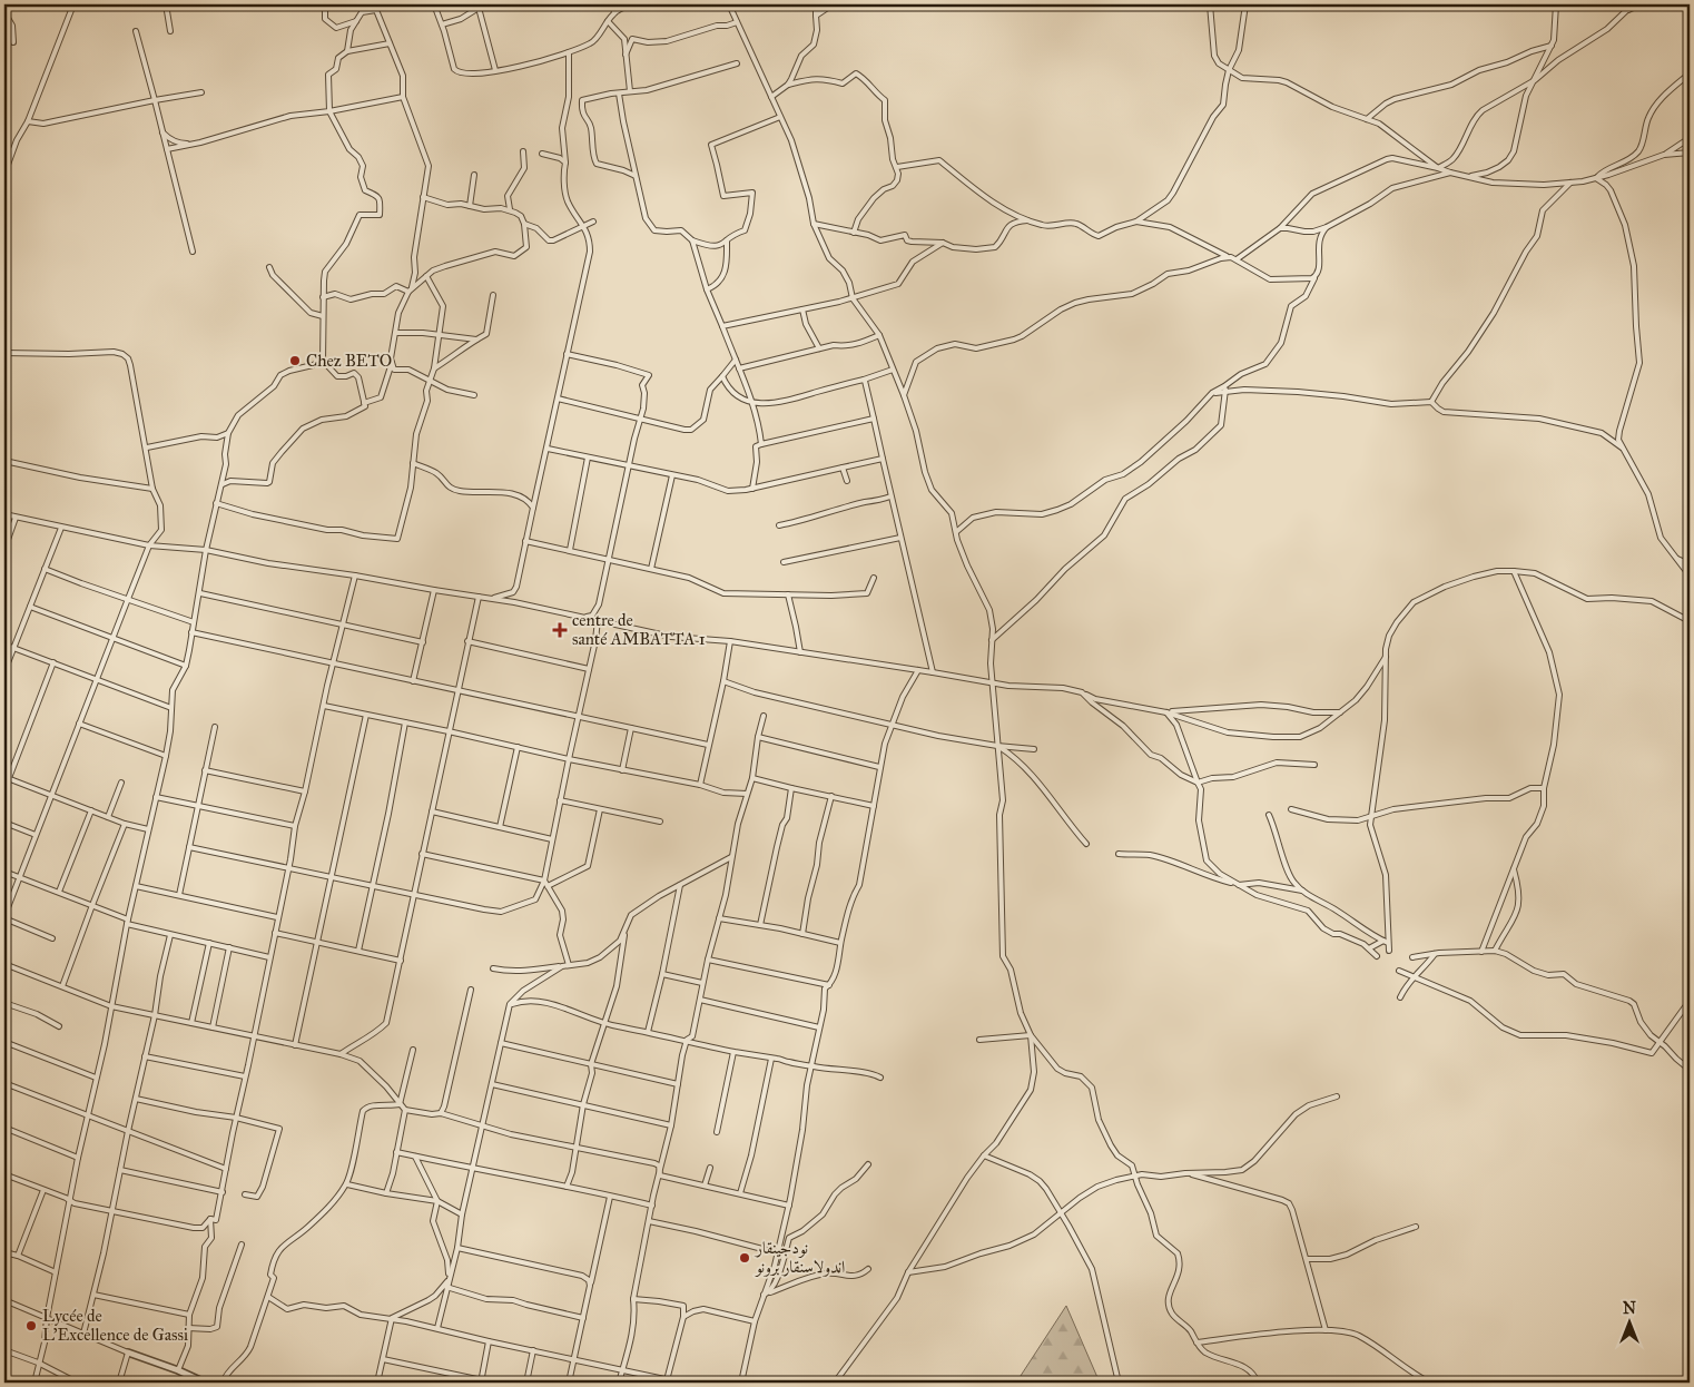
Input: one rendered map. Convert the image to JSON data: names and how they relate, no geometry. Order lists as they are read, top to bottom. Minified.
{"places":{"other":["Chez BETO","نودجينقار اندولاسنقار برونو","Lycée de L'Excellence de Gassi"],"health":["centre de santé AMBATTA 1"]},"north":"top"}
